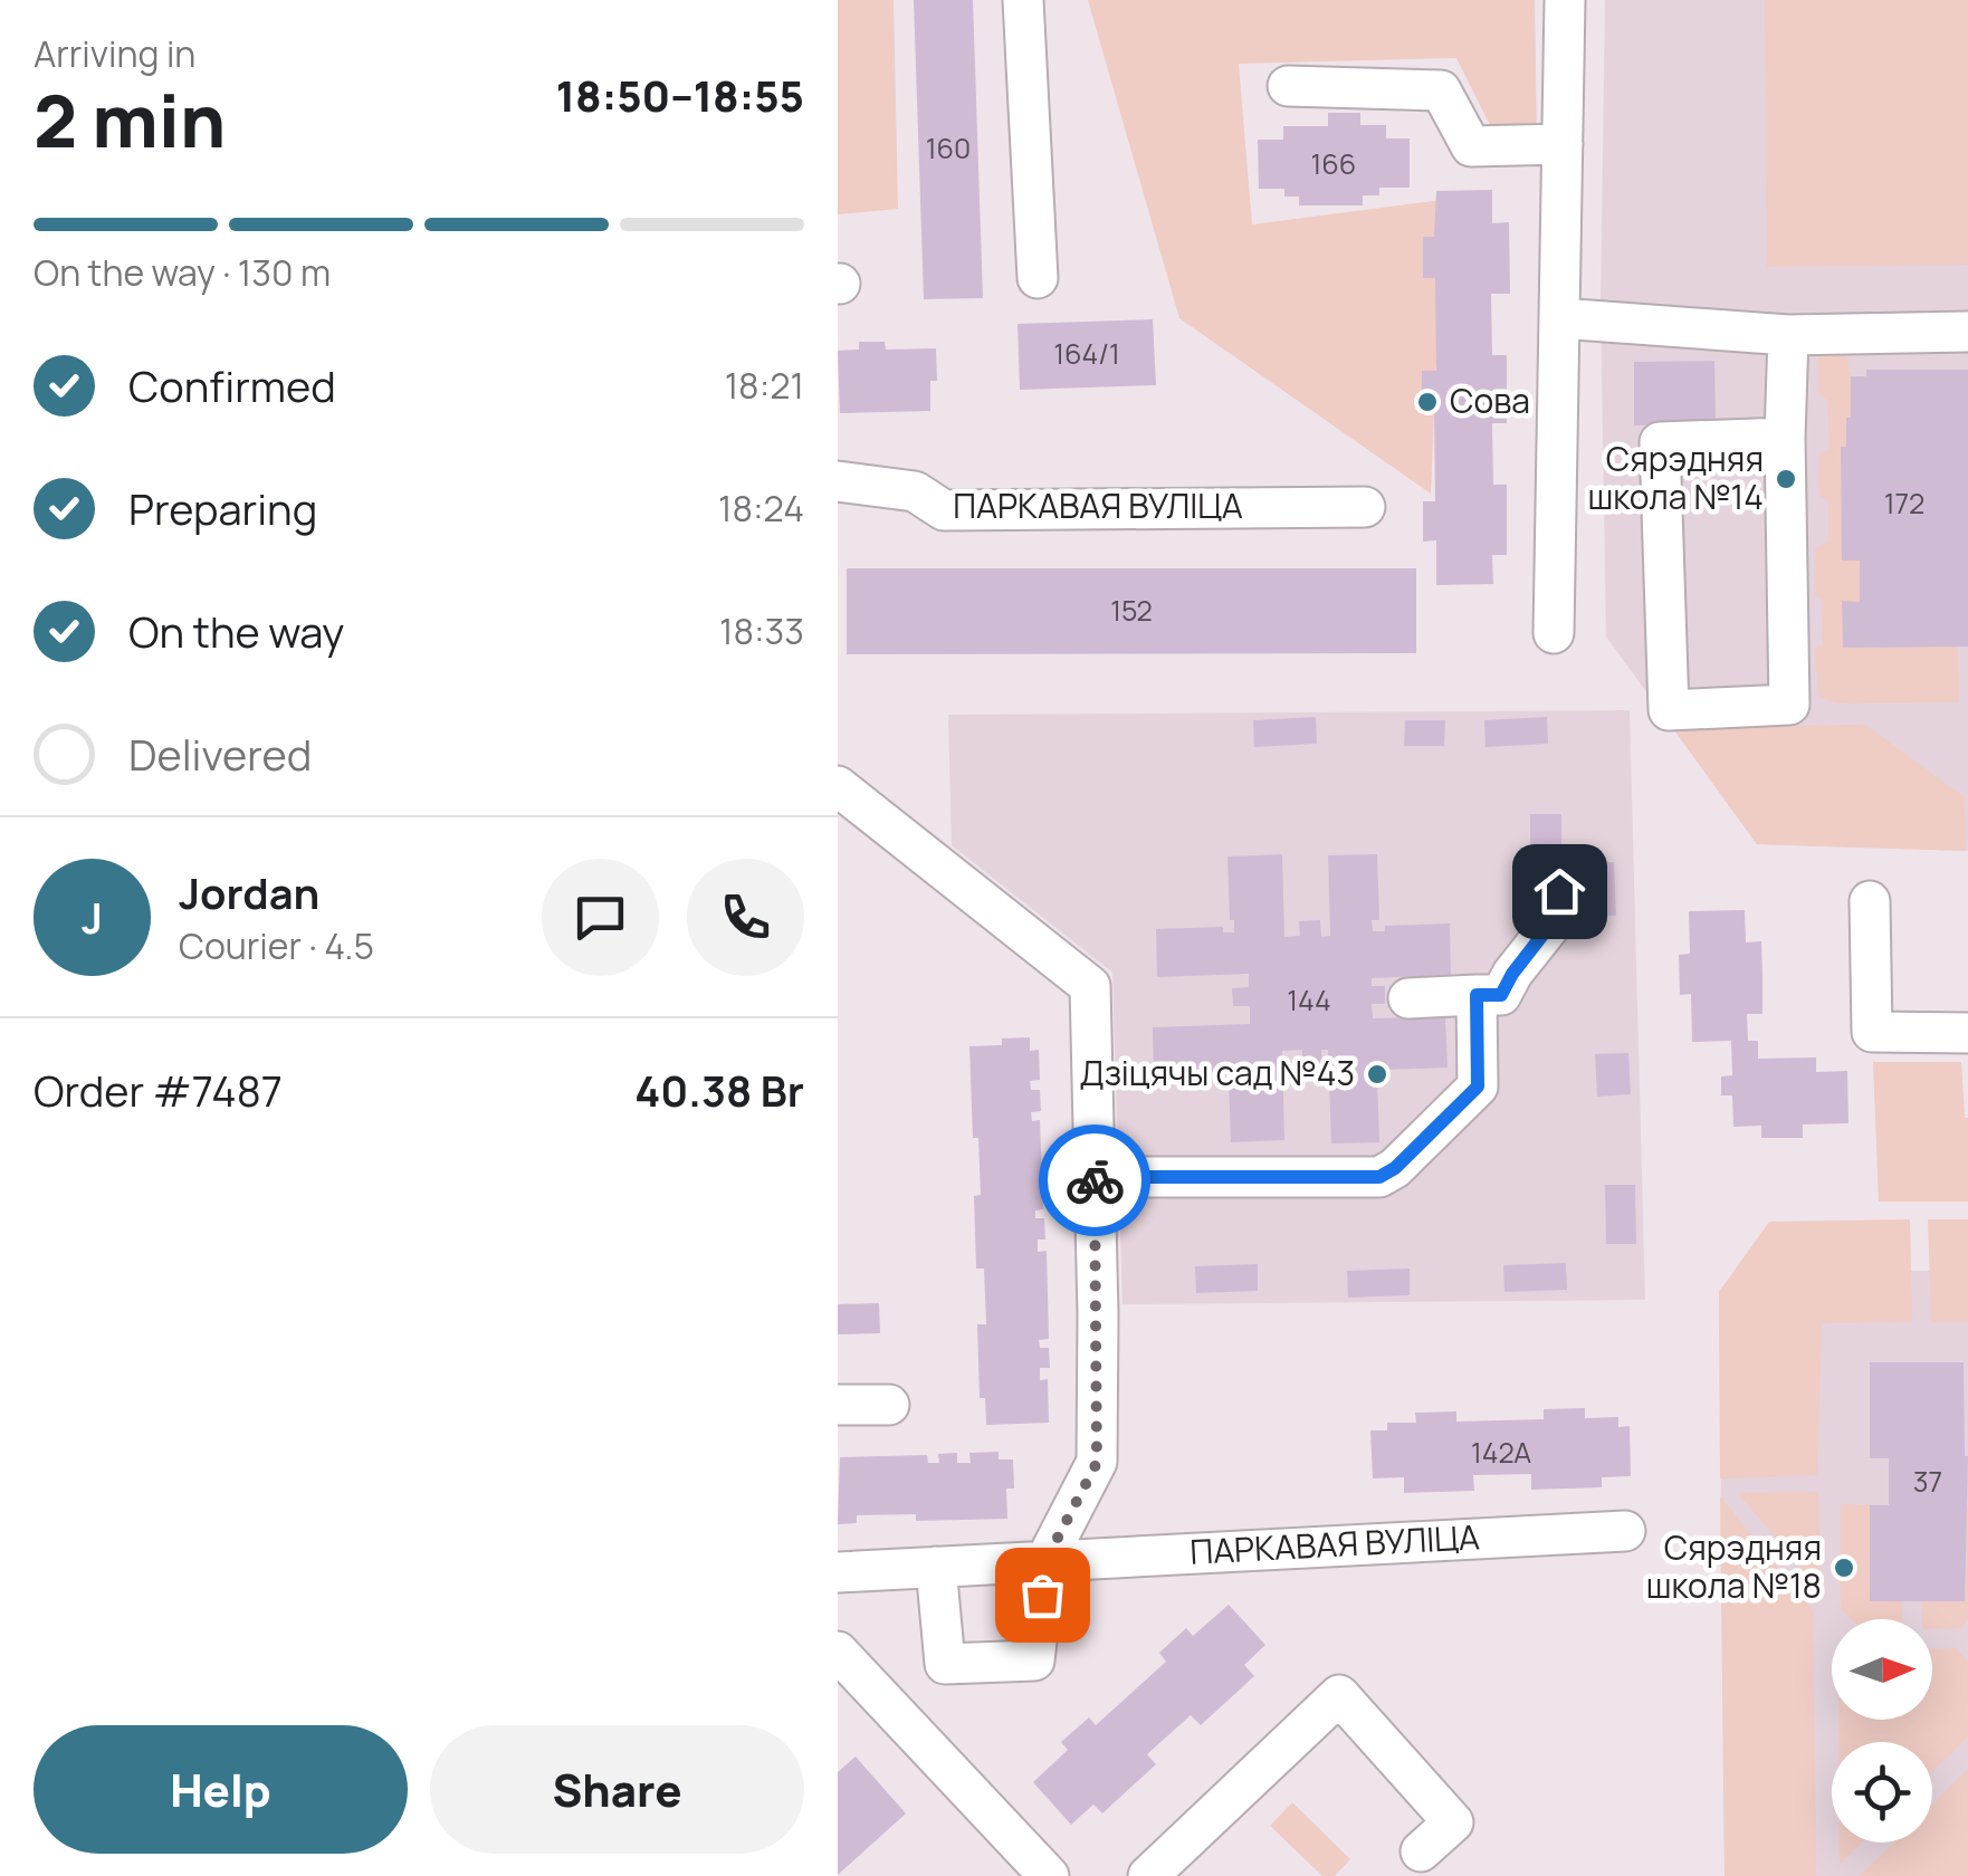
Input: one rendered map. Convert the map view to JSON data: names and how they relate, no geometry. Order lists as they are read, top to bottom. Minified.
{"streets":{"street":["ПАРКАВАЯ ВУЛІЦА"]},"places":["Сова","Сярэдняя школа №14","Дзіцячы сад №43","Сярэдняя школа №18"],"house_numbers":["160","166","164/1","172","152","144","142А","37"],"north":"right","page":{"heading":["2 min","Arriving in","18:50–18:55"],"panel":["Jordan","Courier · 4.5","Order #7487","40.38 Br"],"bar":"On the way · 130 m","list":[["Confirmed","18:21"],["Preparing","18:24"],["On the way","18:33"],"Delivered"],"round":"J","buttons":["Help","Share"]}}
